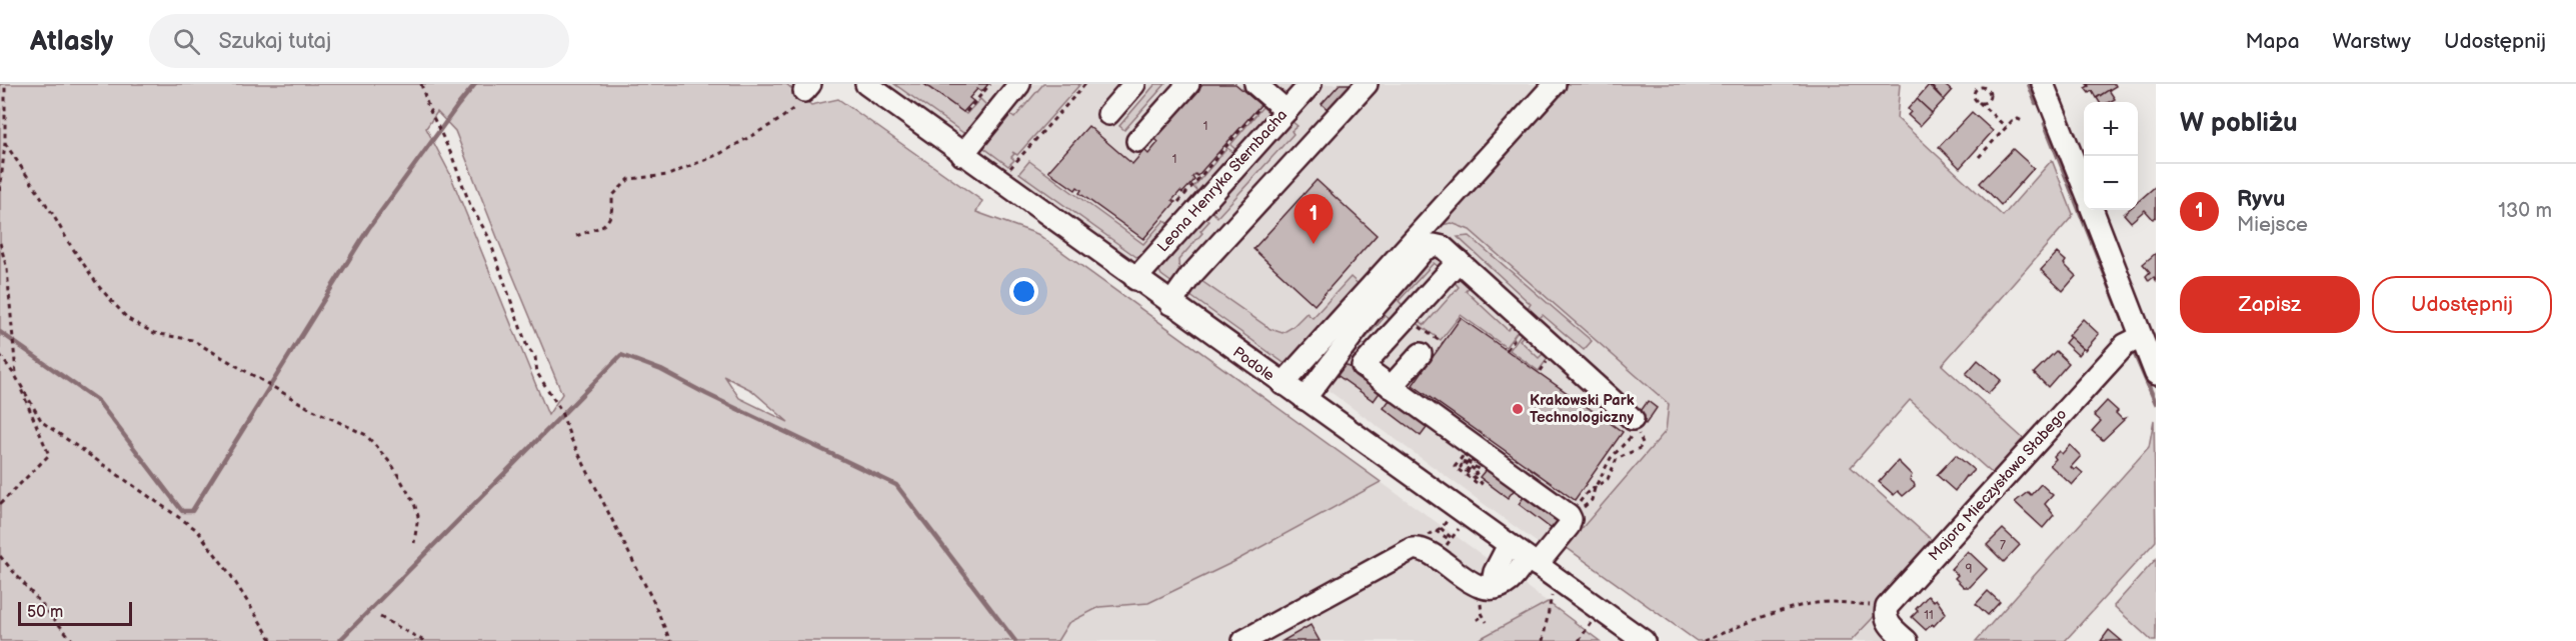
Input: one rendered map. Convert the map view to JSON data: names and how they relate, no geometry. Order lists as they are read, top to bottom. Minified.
{"streets":{"street":["Leona Henryka Sternbacha","Podole","Majora Mieczysława Słabego"]},"crossings":[["Leona Henryka Sternbacha","Podole"]],"places":["Krakowski Park Technologiczny"],"house_numbers":["1","1","7","9","11"],"scale_bar":"50 m","page":{"header":"Atlasly","search":"Szukaj tutaj","nav":["Mapa","Warstwy","Udostępnij"],"heading":"W pobliżu","map_buttons":["+","−"],"list":[{"mark":"1","name":"Ryvu","note":"Miejsce","value":"130 m"}],"pins":"1","buttons":["Zapisz","Udostępnij"],"scale":"50 m"}}
